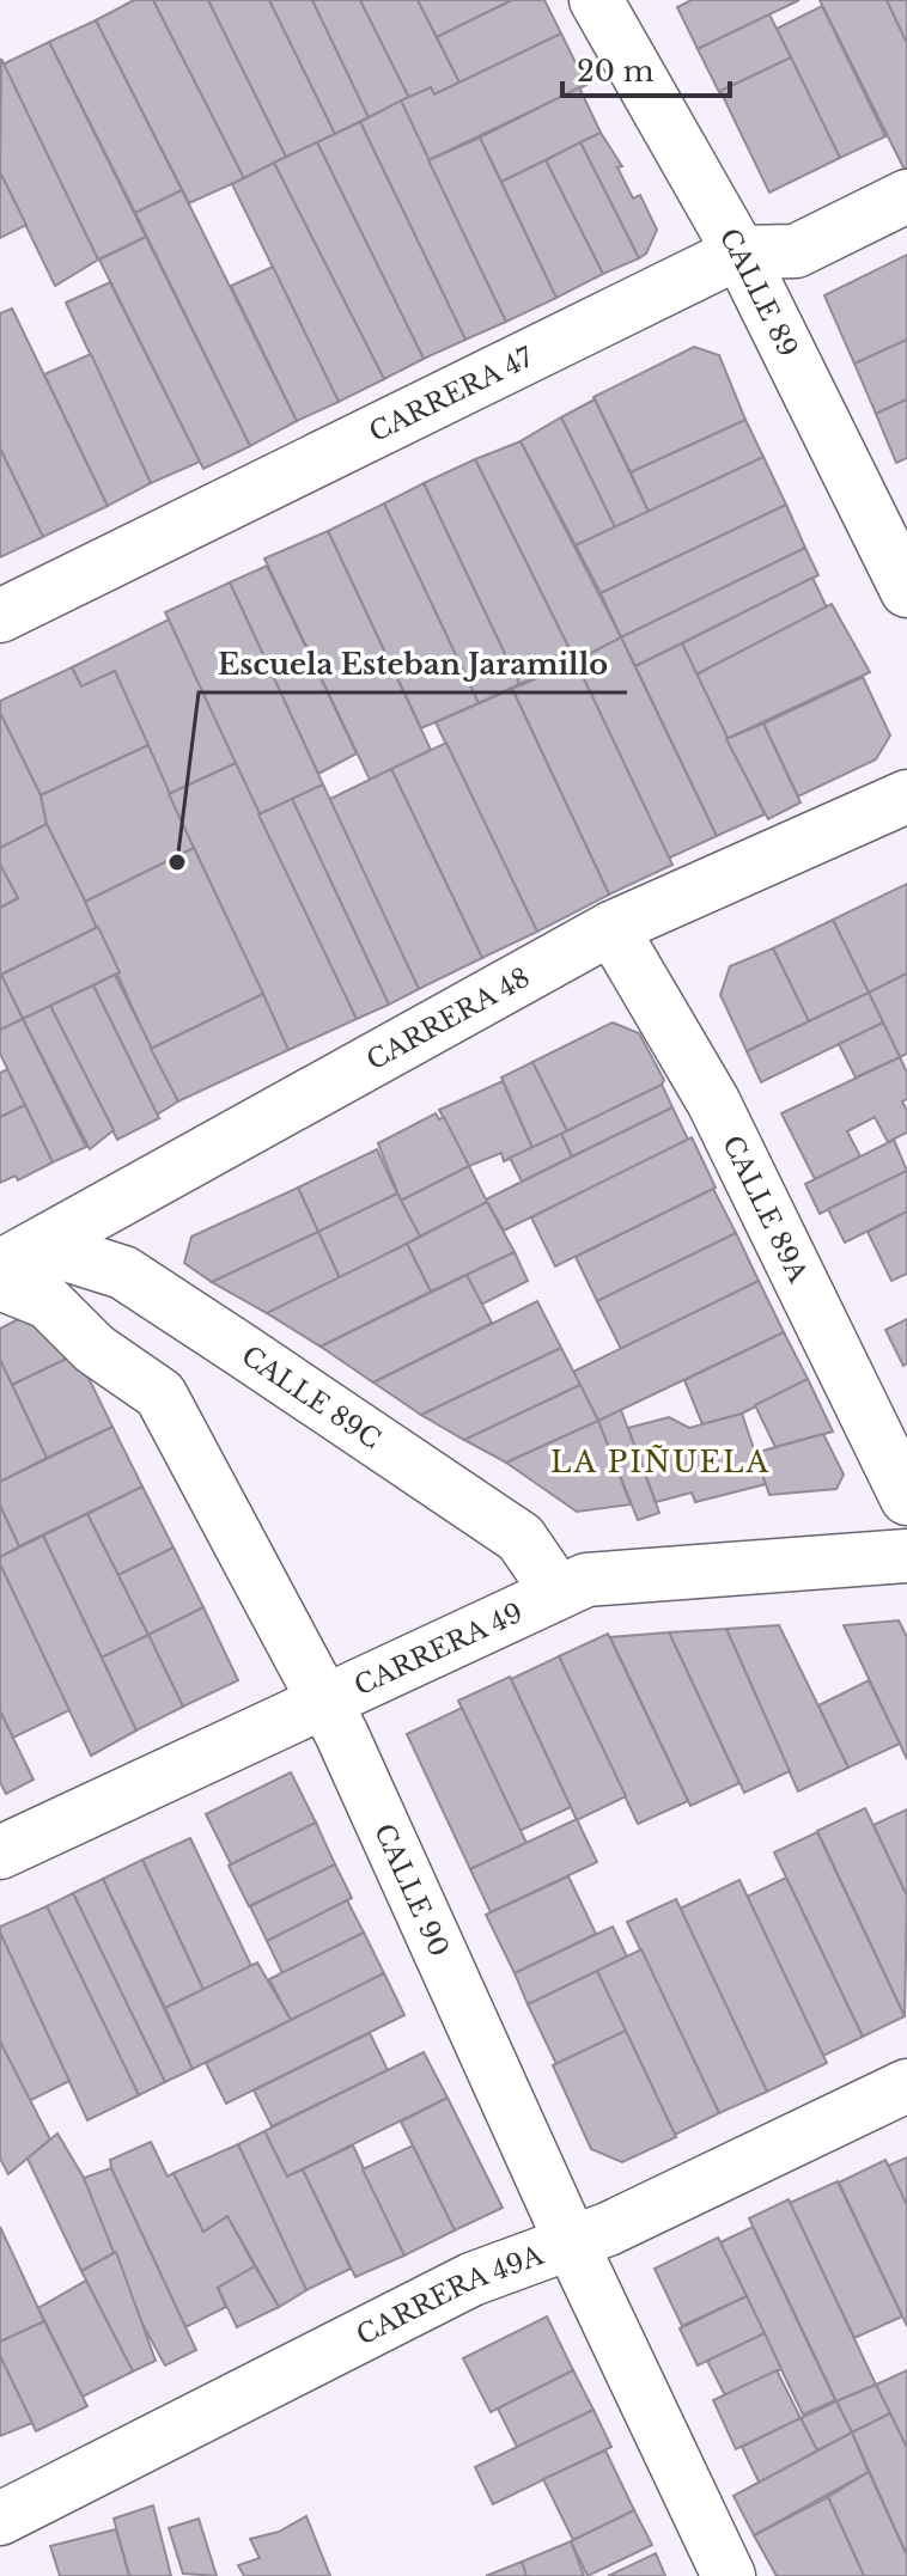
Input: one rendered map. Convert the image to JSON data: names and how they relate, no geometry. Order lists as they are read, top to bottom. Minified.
{"streets":{"street":["CALLE 89","CARRERA 47","CARRERA 48","CALLE 89A","CALLE 89C","CARRERA 49","CALLE 90","CARRERA 49A"]},"crossings":[["CALLE 89","CARRERA 47"],["CARRERA 48","CALLE 89A"],["CARRERA 48","CALLE 89C"],["CALLE 89C","CARRERA 49"],["CARRERA 49","CALLE 90"],["CALLE 90","CARRERA 49A"]],"districts":["LA PIÑUELA"],"places":["Escuela Esteban Jaramillo"],"scale_bar":"20 m"}
